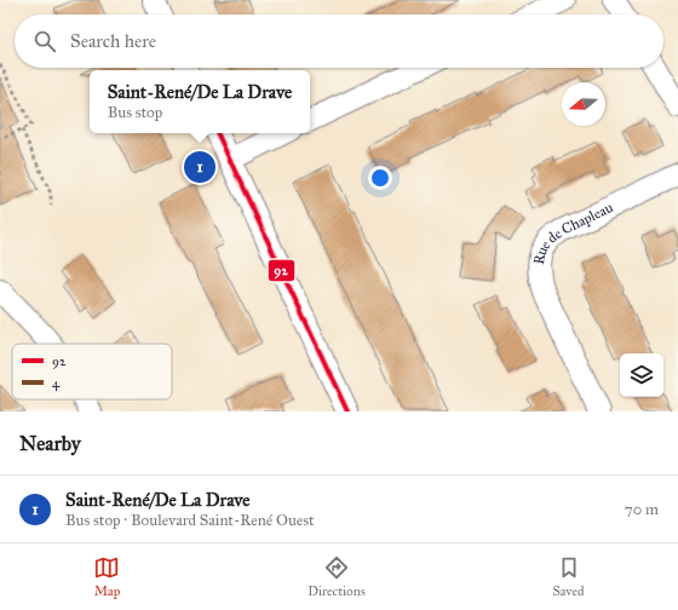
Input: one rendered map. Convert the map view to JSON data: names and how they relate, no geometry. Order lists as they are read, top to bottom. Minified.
{"streets":{"street":["Rue de Chapleau"]},"lines":["transit line 92"],"legend":["92","4"],"north":"left","page":{"search":"Search here","popup":["Saint-René/De La Drave","Bus stop"],"pins":"1","heading":"Nearby","list":[{"mark":"1","name":"Saint-René/De La Drave","note":"Bus stop · Boulevard Saint-René Ouest","value":"70 m"}],"nav":["Map","Directions","Saved"]}}
